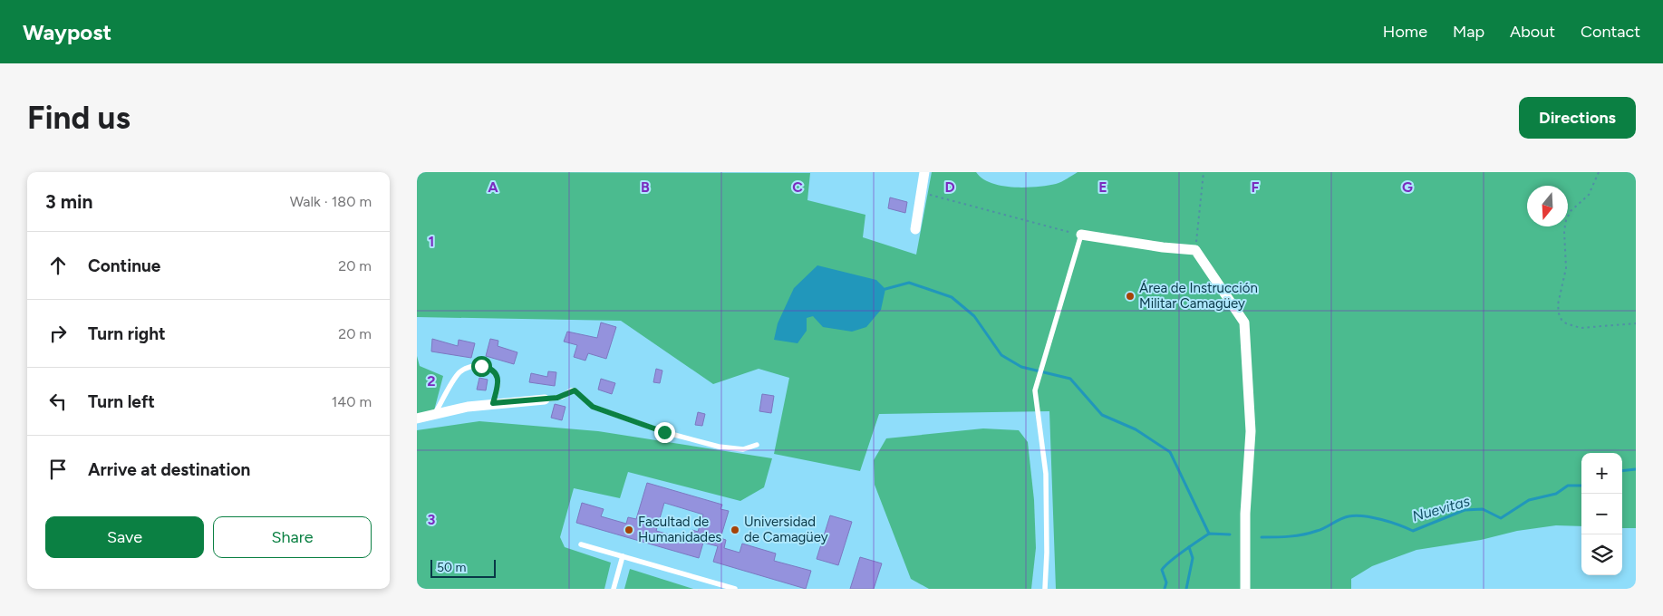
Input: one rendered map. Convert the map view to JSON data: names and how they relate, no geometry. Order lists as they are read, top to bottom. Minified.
{"water":["Nuevitas"],"places":["Área de Instrucción Militar Camagüey","Facultad de Humanidades","Universidad de Camagüey"],"scale_bar":"50 m","north":"bottom","page":{"header":"Waypost","nav":["Home","Map","About","Contact"],"buttons":["Directions",["Save","Share"]],"title":"Find us","heading":["3 min","Walk · 180 m"],"list":[["Continue","20 m"],["Turn right","20 m"],["Turn left","140 m"],"Arrive at destination"],"map_buttons":["+","−"],"scale":"50 m"},"grid":{"columns":["A","B","C","D","E","F","G"],"rows":["1","2","3"]}}
